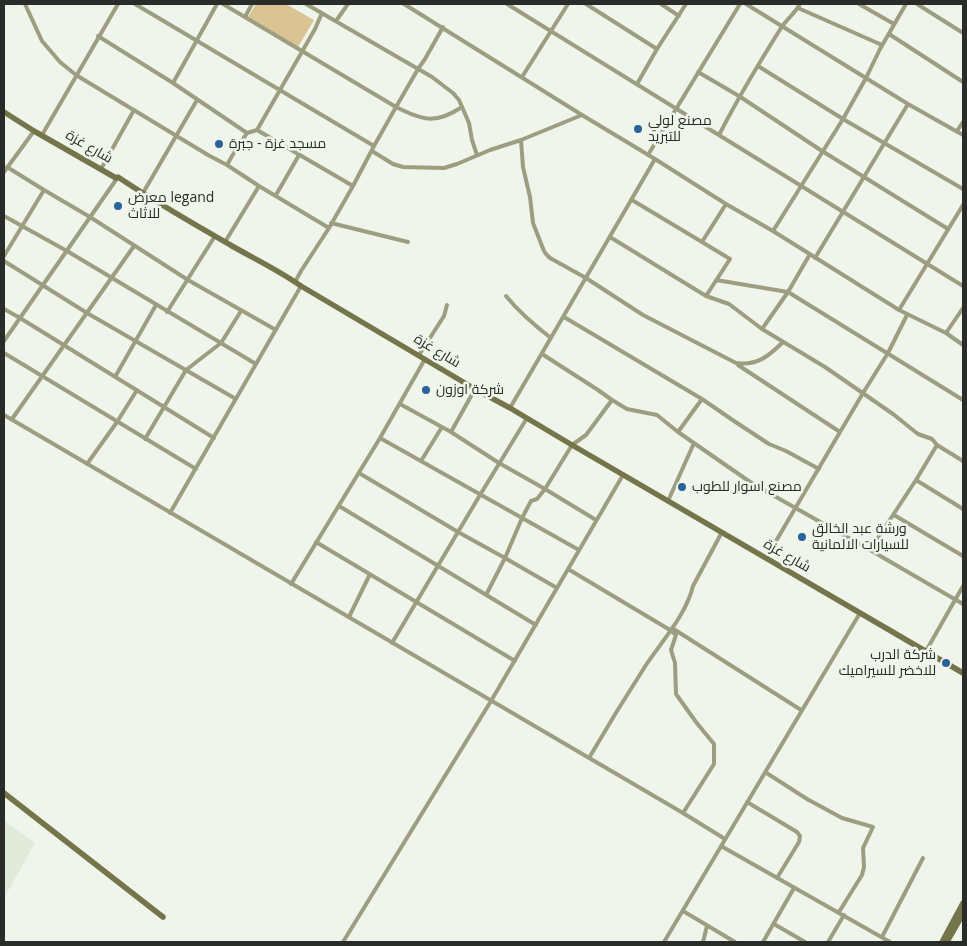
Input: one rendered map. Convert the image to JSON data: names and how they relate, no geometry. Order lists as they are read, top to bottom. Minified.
{"streets":{"main road":["شارع غزة"]},"places":["مصنع لولي للتبريد","مسجد غزة - جبرة","معرض legand للاثاث","شركة اوزون","مصنع اسوار للطوب","ورشة عبد الخالق للسيارات الالمانية","شركة الدرب للاخضر للسيراميك"]}
